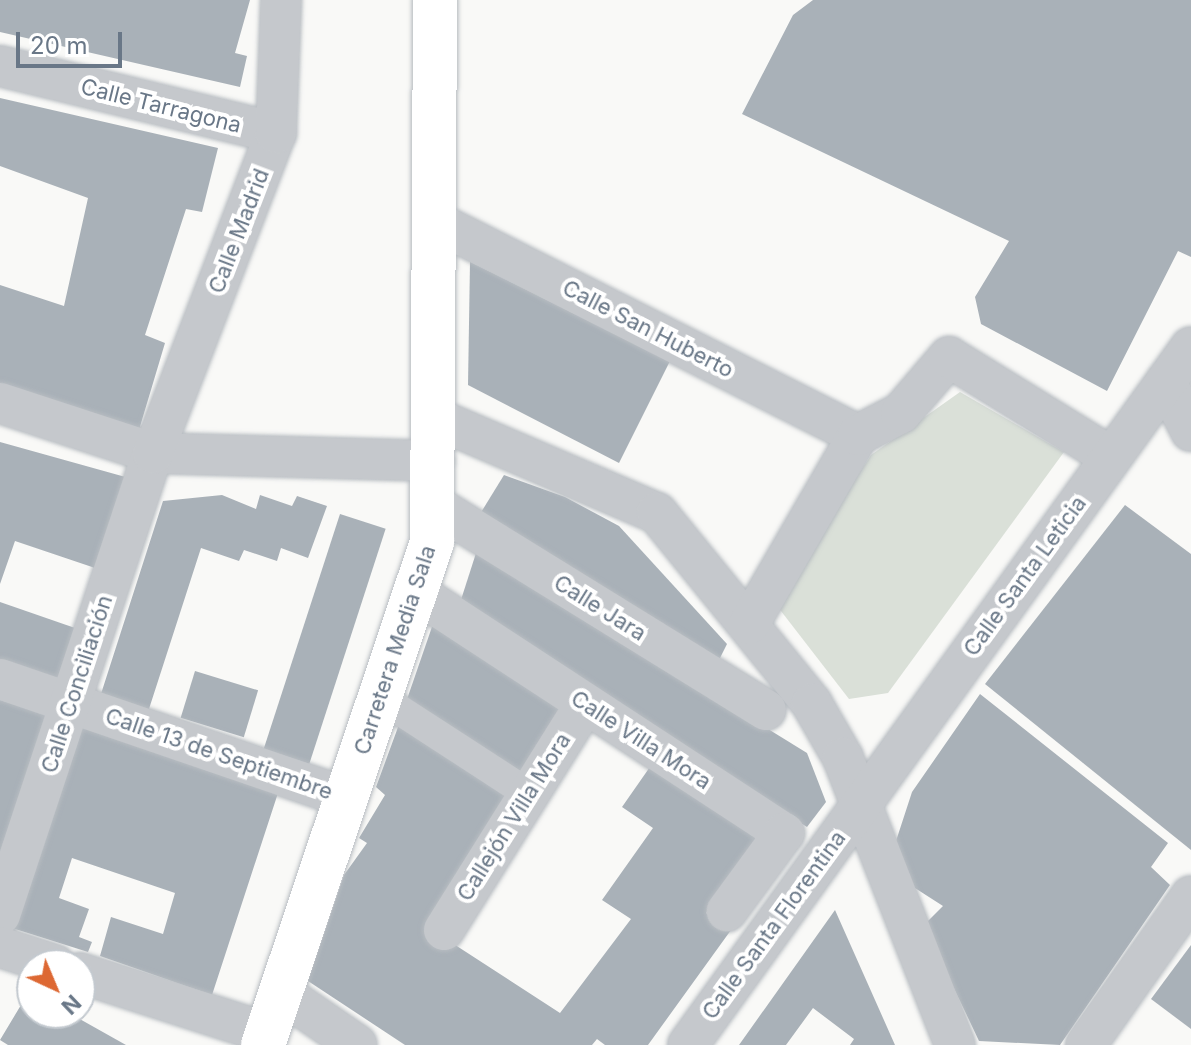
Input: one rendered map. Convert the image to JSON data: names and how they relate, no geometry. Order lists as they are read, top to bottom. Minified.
{"streets":{"main road":["Carretera Media Sala"],"street":["Calle Tarragona","Calle Madrid","Calle San Huberto","Calle Santa Leticia","Calle Jara","Calle Conciliación","Calle Villa Mora","Calle 13 de Septiembre","Callejón Villa Mora","Calle Santa Florentina"]},"crossings":[["Calle Tarragona","Calle Madrid"],["Calle Madrid","Calle Conciliación"],["Calle San Huberto","Carretera Media Sala"],["Calle Santa Leticia","Calle Santa Florentina"],["Calle Jara","Carretera Media Sala"],["Carretera Media Sala","Calle Villa Mora"],["Carretera Media Sala","Calle 13 de Septiembre"],["Calle Conciliación","Calle 13 de Septiembre"],["Calle Villa Mora","Callejón Villa Mora"]],"scale_bar":"20 m","north":"bottom right"}
